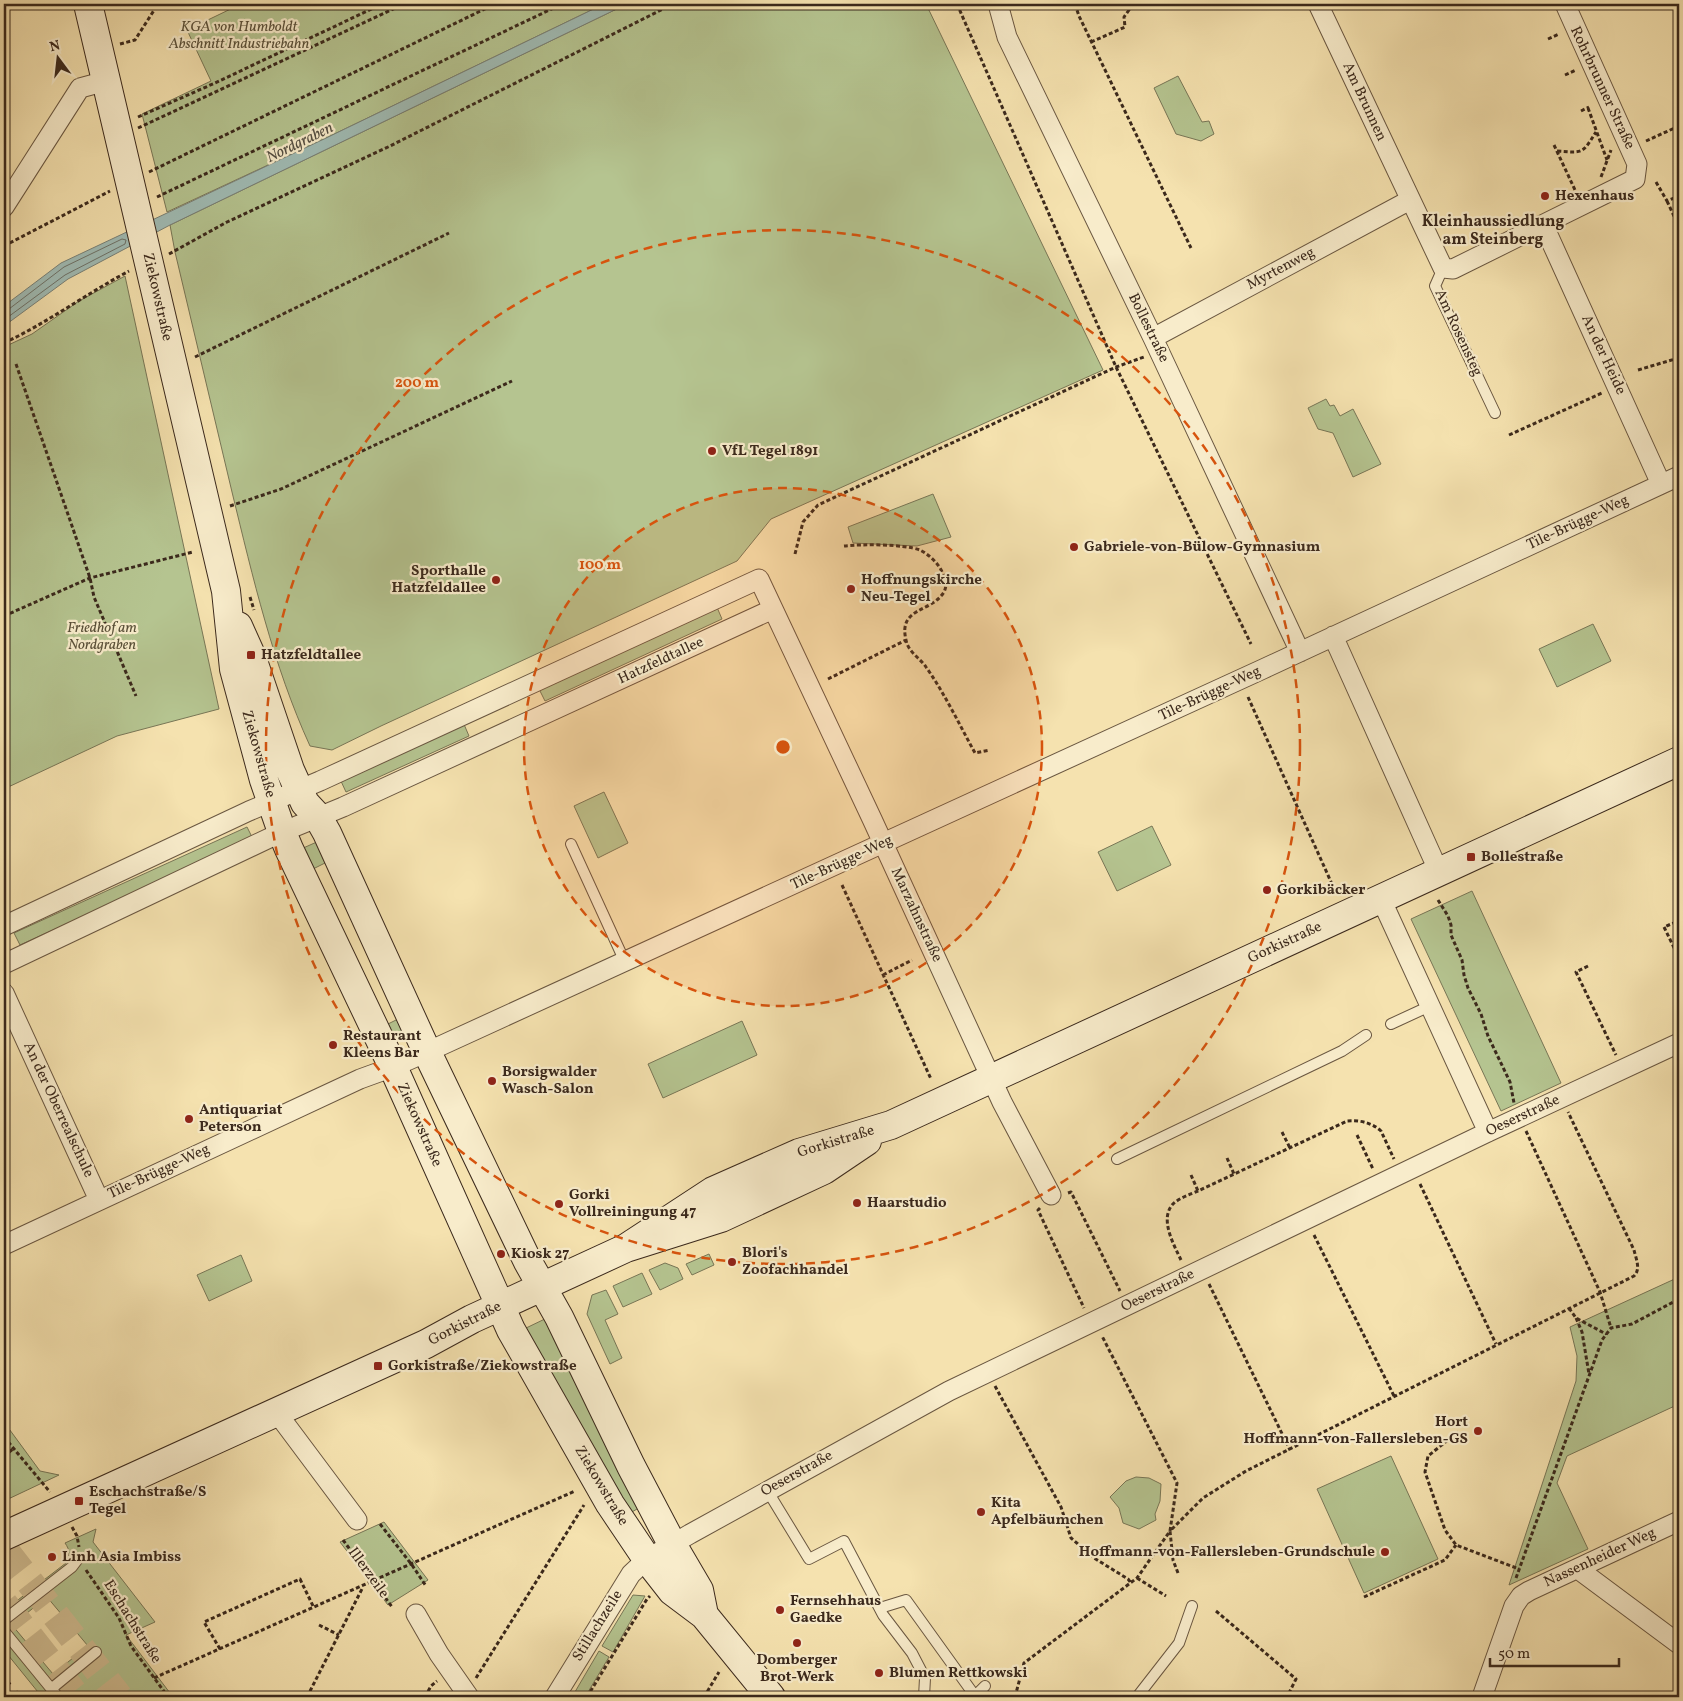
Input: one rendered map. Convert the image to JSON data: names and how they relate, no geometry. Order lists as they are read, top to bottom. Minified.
{"streets":{"street":["Rohrbrunner Straße","Am Brunnen","Myrtenweg","Ziekowstraße","Bollestraße","Am Rosensteg","An der Heide","Tile-Brügge-Weg","Hatzfeldtallee","Marzahnstraße","Gorkistraße","An der Oberrealschule","Oeserstraße","Nassenheider Weg","Stillachzeile"],"path":["Illerzeile","Eschachstraße"]},"crossings":[["Rohrbrunner Straße","An der Heide"],["Am Brunnen","Myrtenweg"],["Am Brunnen","Am Rosensteg"],["Myrtenweg","Bollestraße"],["Myrtenweg","Am Rosensteg"],["Ziekowstraße","Tile-Brügge-Weg"],["Ziekowstraße","Hatzfeldtallee"],["Ziekowstraße","Marzahnstraße"],["Ziekowstraße","Gorkistraße"],["Ziekowstraße","Oeserstraße"],["Ziekowstraße","Stillachzeile"],["Bollestraße","Tile-Brügge-Weg"],["An der Heide","Tile-Brügge-Weg"],["Tile-Brügge-Weg","Marzahnstraße"],["Tile-Brügge-Weg","An der Oberrealschule"],["Hatzfeldtallee","Marzahnstraße"],["Marzahnstraße","Gorkistraße"],["Oeserstraße","Stillachzeile"]],"districts":["Kleinhaussiedlung am Steinberg"],"water":["Nordgraben"],"parks":["KGA von Humboldt Abschnitt Industriebahn","Friedhof am Nordgraben"],"places":{"other":["Hexenhaus","VfL Tegel 1891","Gabriele-von-Bülow-Gymnasium","Sporthalle Hatzfeldallee","Hoffnungskirche Neu-Tegel","Gorkibäcker","Restaurant Kleens Bar","Borsigwalder Wasch-Salon","Antiquariat Peterson","Haarstudio","Gorki Vollreiningung 47","Kiosk 27","Blori's Zoofachhandel","Hort Hoffmann-von-Fallersleben-GS","Kita Apfelbäumchen","Hoffmann-von-Fallersleben-Grundschule","Linh Asia Imbiss","Fernsehhaus Gaedke","Domberger Brot-Werk","Blumen Rettkowski"],"transit":["Hatzfeldtallee","Bollestraße","Gorkistraße/Ziekowstraße","Eschachstraße/S Tegel"]},"scale_bar":"50 m","north":"top","rings":["200 m","100 m"]}
